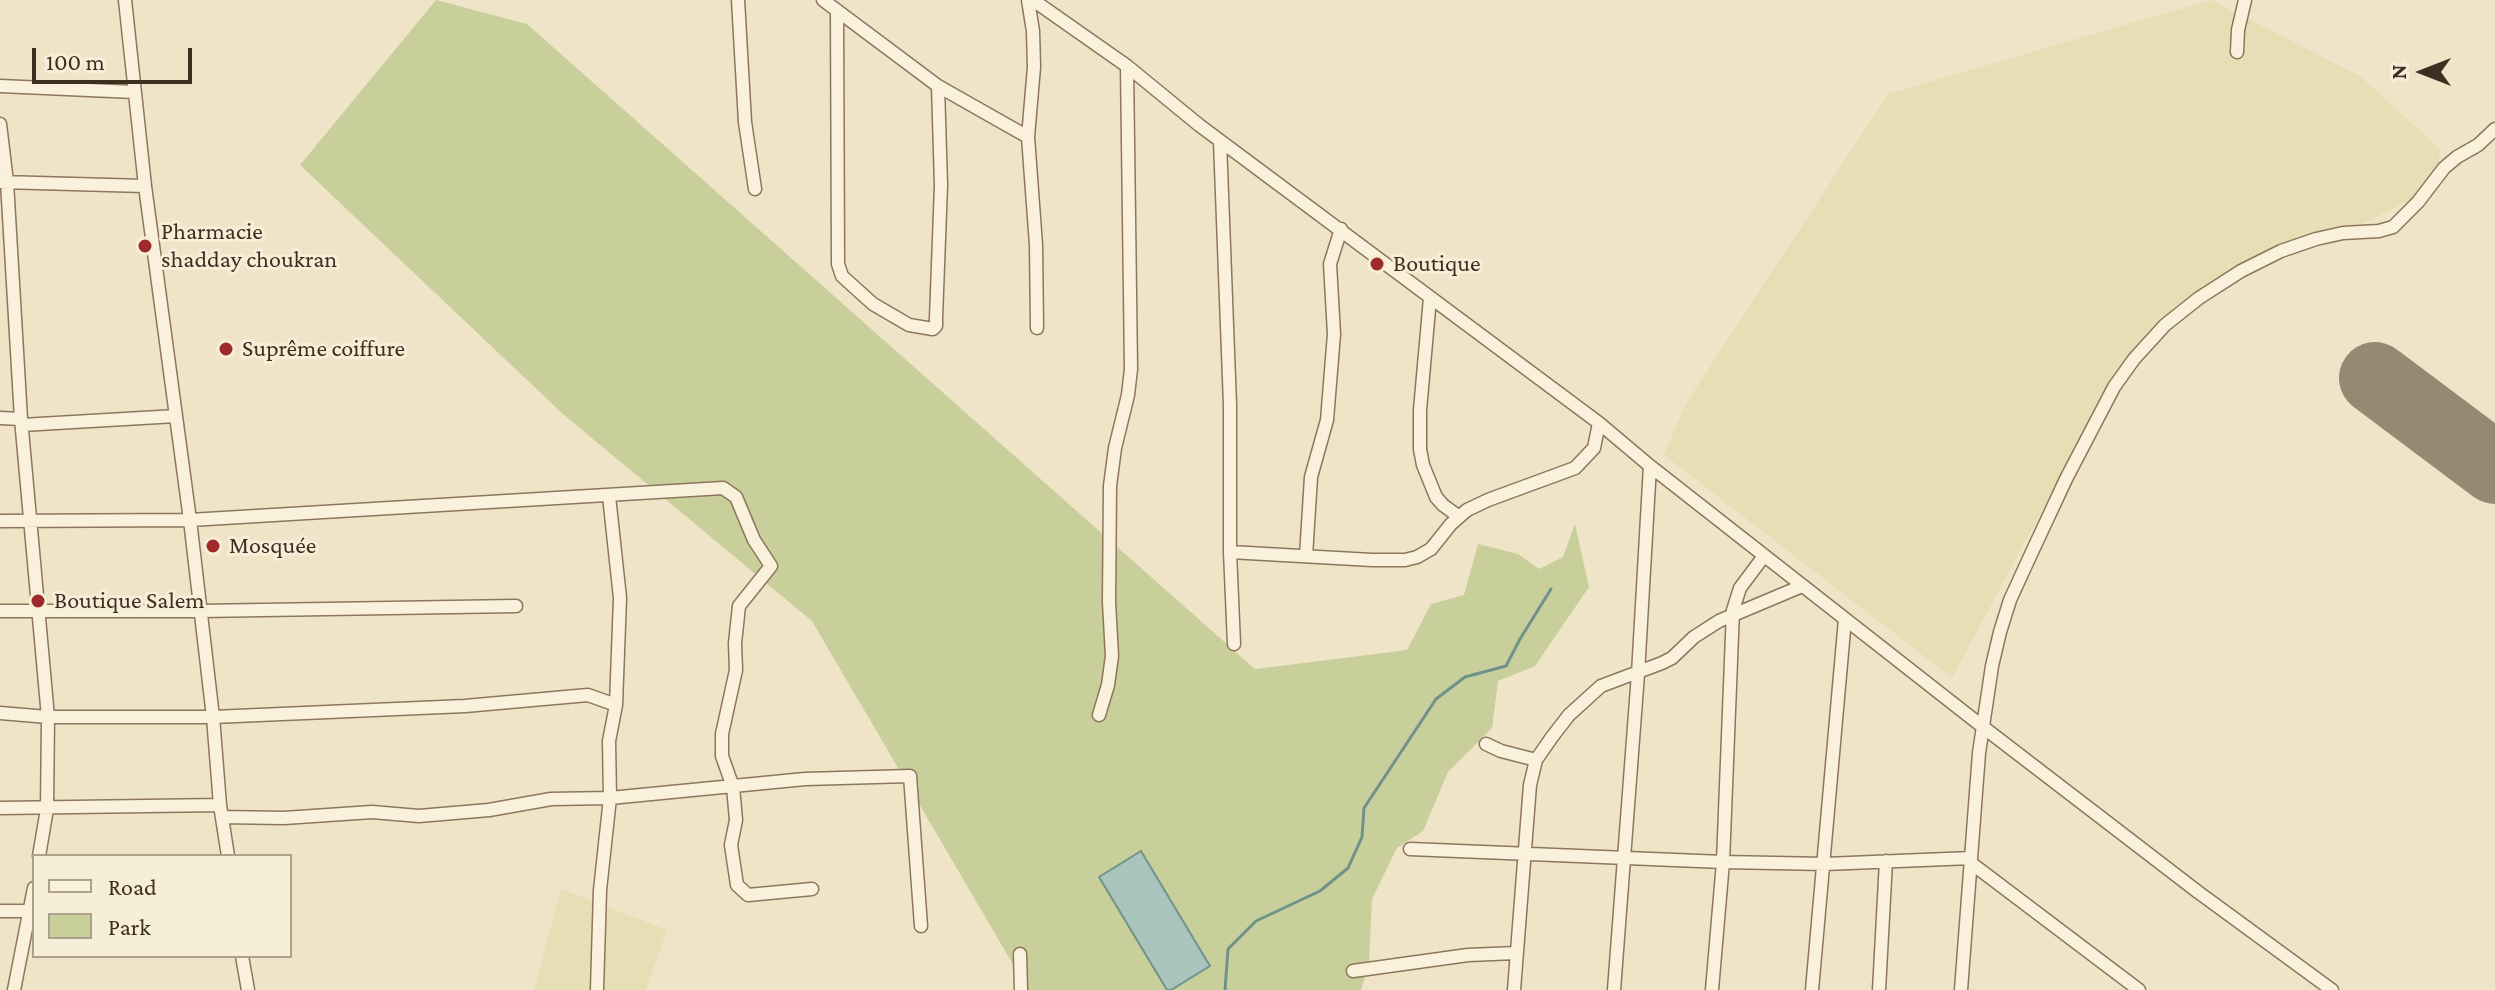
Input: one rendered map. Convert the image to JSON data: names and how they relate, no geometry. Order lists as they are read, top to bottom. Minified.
{"places":["Pharmacie shadday choukran","Boutique","Suprême coiffure","Mosquée","Boutique Salem"],"legend":["Road","Park"],"scale_bar":"100 m","north":"left"}
